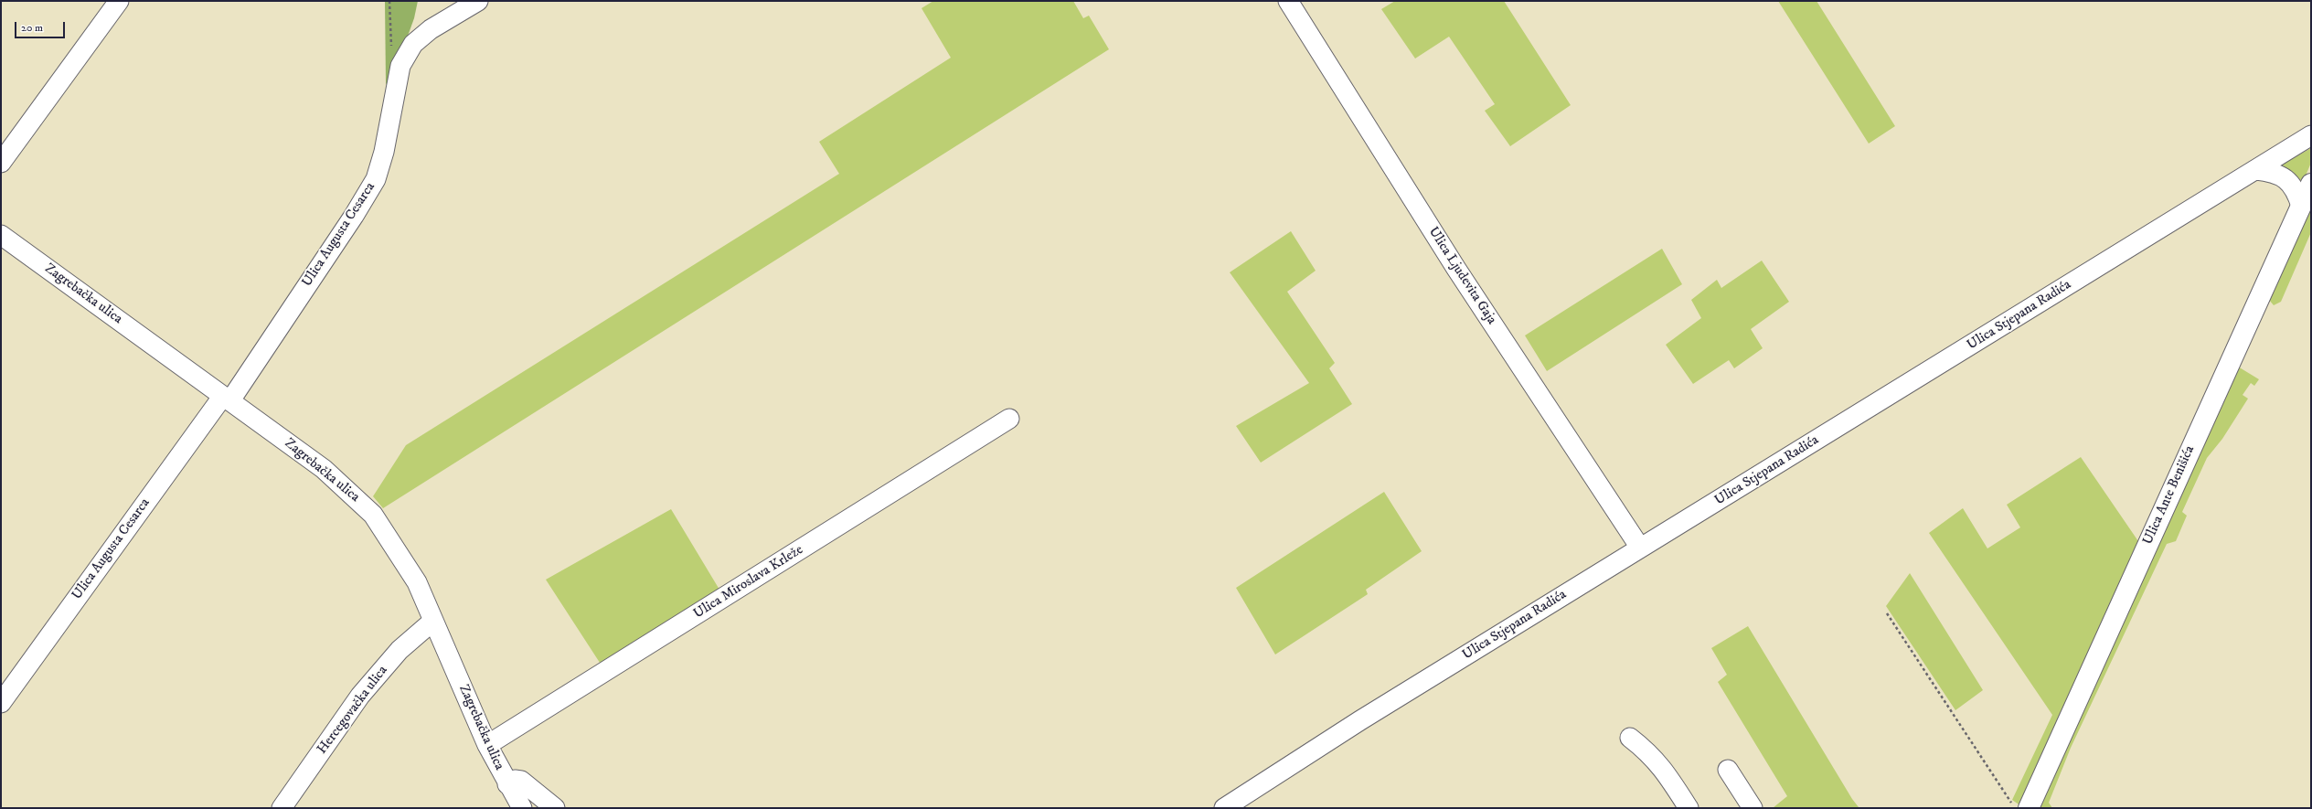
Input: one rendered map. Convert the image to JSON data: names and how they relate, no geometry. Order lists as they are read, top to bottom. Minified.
{"streets":{"main road":["Ulica Ante Benišića"],"street":["Ulica Augusta Cesarca","Ulica Ljudevita Gaja","Zagrebačka ulica","Ulica Stjepana Radića","Ulica Miroslava Krleže","Hercegovačka ulica"]},"crossings":[["Ulica Augusta Cesarca","Zagrebačka ulica"],["Ulica Ljudevita Gaja","Ulica Stjepana Radića"],["Zagrebačka ulica","Ulica Miroslava Krleže"],["Zagrebačka ulica","Hercegovačka ulica"]],"scale_bar":"20 m"}
